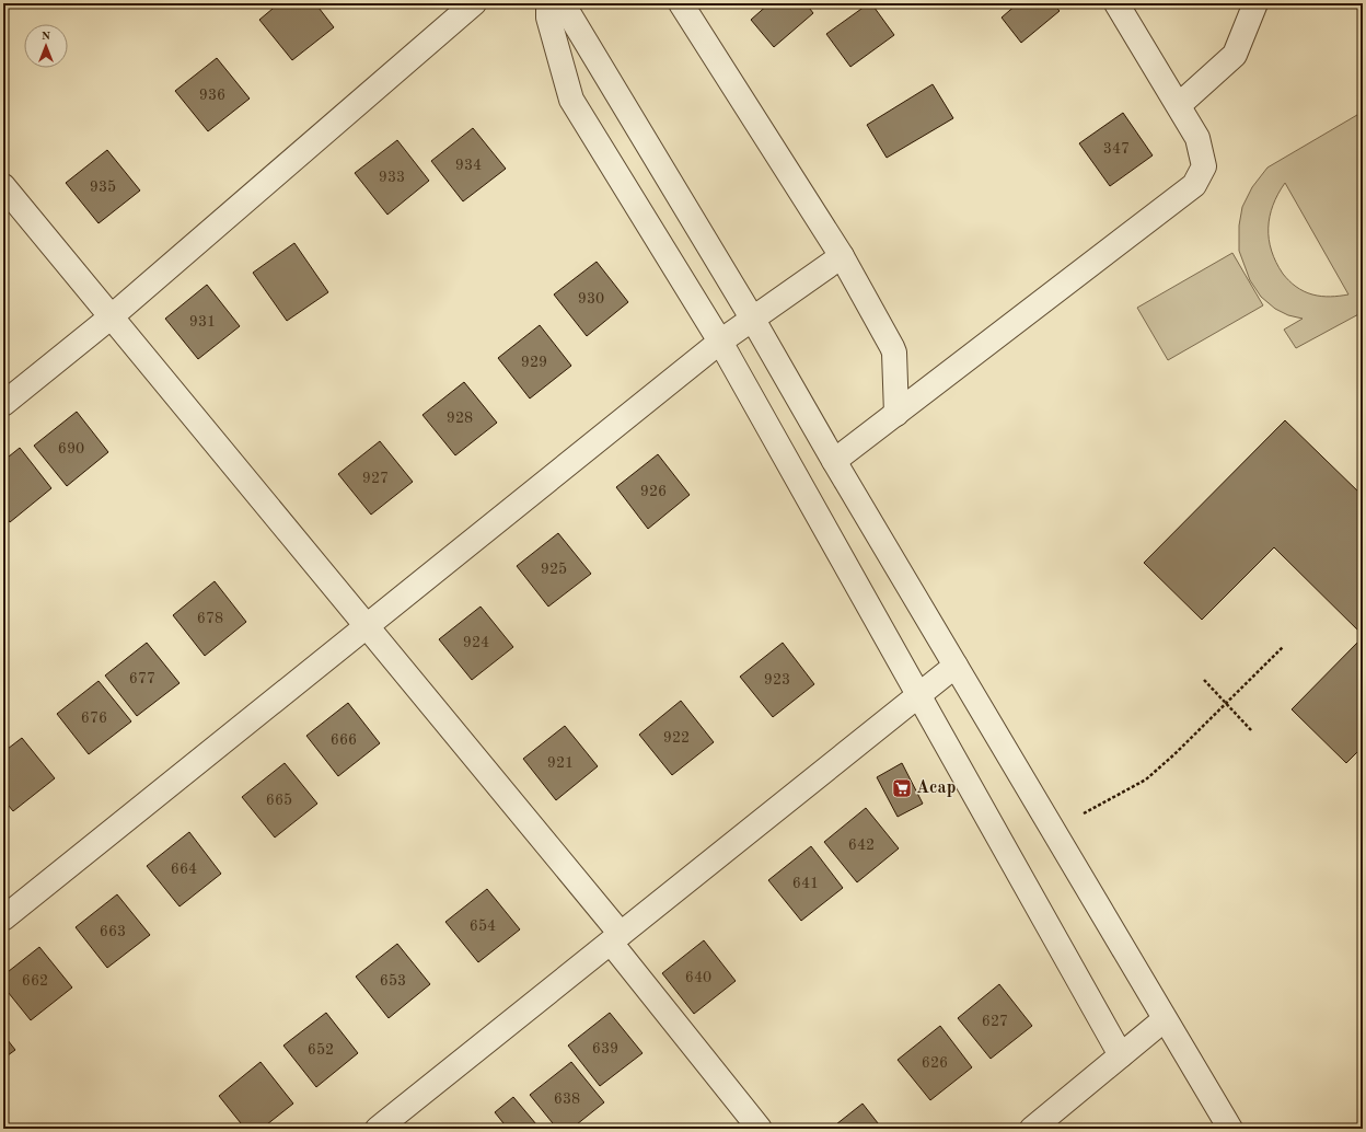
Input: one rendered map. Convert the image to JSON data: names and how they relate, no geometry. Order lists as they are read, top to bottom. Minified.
{"places":{"supermarket":["Асар"]},"house_numbers":["936","347","934","933","935","930","931","929","928","690","927","926","925","678","924","677","923","676","922","666","921","665","642","664","641","654","663","640","662","653","627","639","652","626","638"],"north":"top"}
